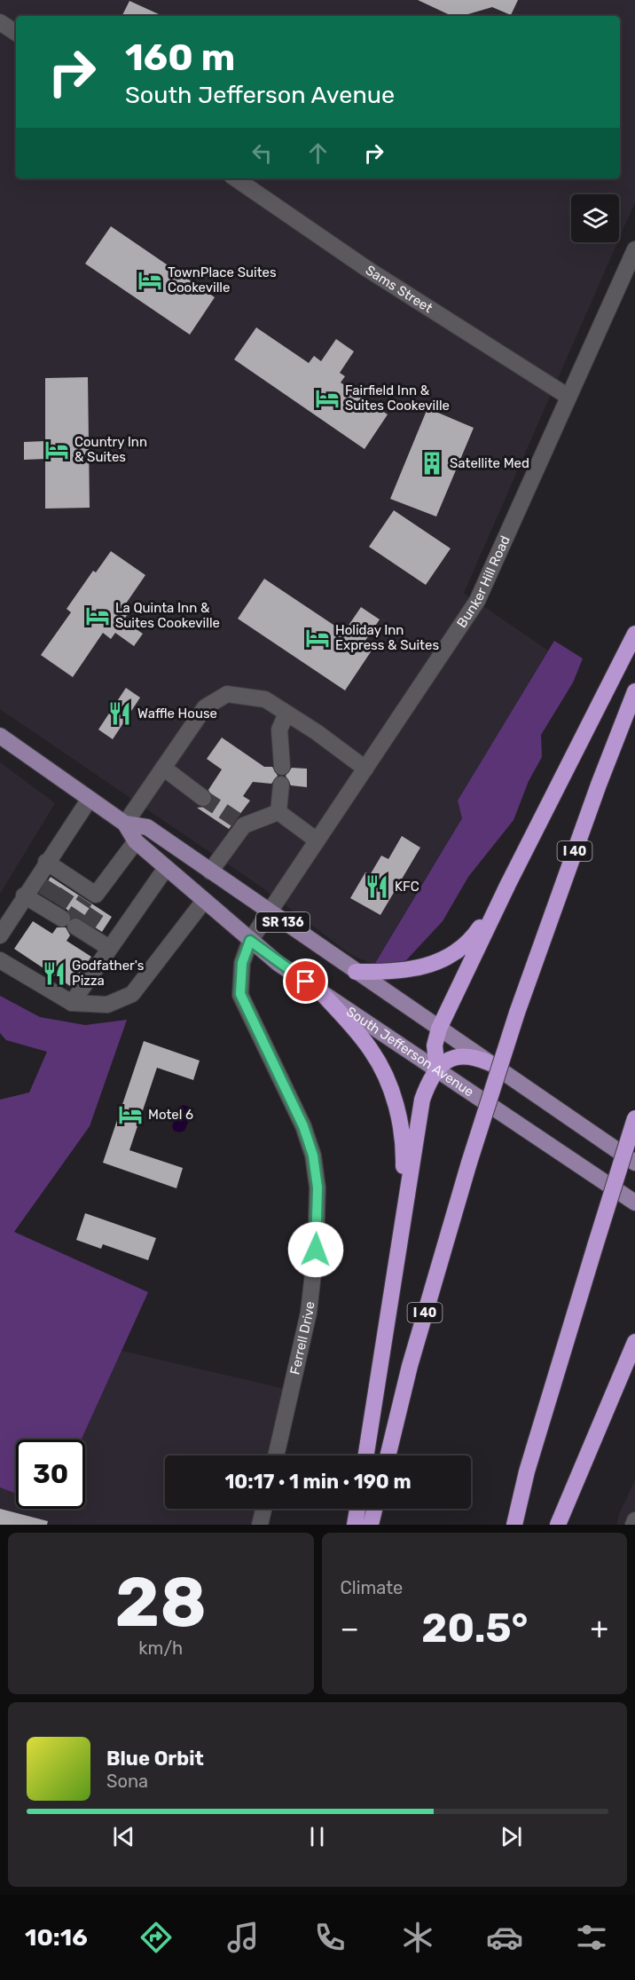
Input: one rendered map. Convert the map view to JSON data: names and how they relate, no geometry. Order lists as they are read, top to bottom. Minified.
{"streets":{"highway":["I 40"],"main road":["SR 136","South Jefferson Avenue"],"street":["Sams Street","Bunker Hill Road","Ferrell Drive"]},"crossings":[["Sams Street","Bunker Hill Road"],["Bunker Hill Road","South Jefferson Avenue"],["Bunker Hill Road","Ferrell Drive"],["South Jefferson Avenue","Ferrell Drive"]],"places":{"hotel":["TownPlace Suites Cookeville","Fairfield Inn & Suites Cookeville","Country Inn & Suites","La Quinta Inn & Suites Cookeville","Holiday Inn Express & Suites","Motel 6"],"building":["Satellite Med"],"restaurant":["Waffle House","KFC","Godfather's Pizza"]},"page":{"turn":["160 m","South Jefferson Avenue"],"limit":"30","trip":"10:17 · 1 min · 190 m","tile":[["28","km/h"],"Climate"],"heat":["−","20.5°","+"],"song":["Blue Orbit","Sona"],"tabs":"10:16"}}
